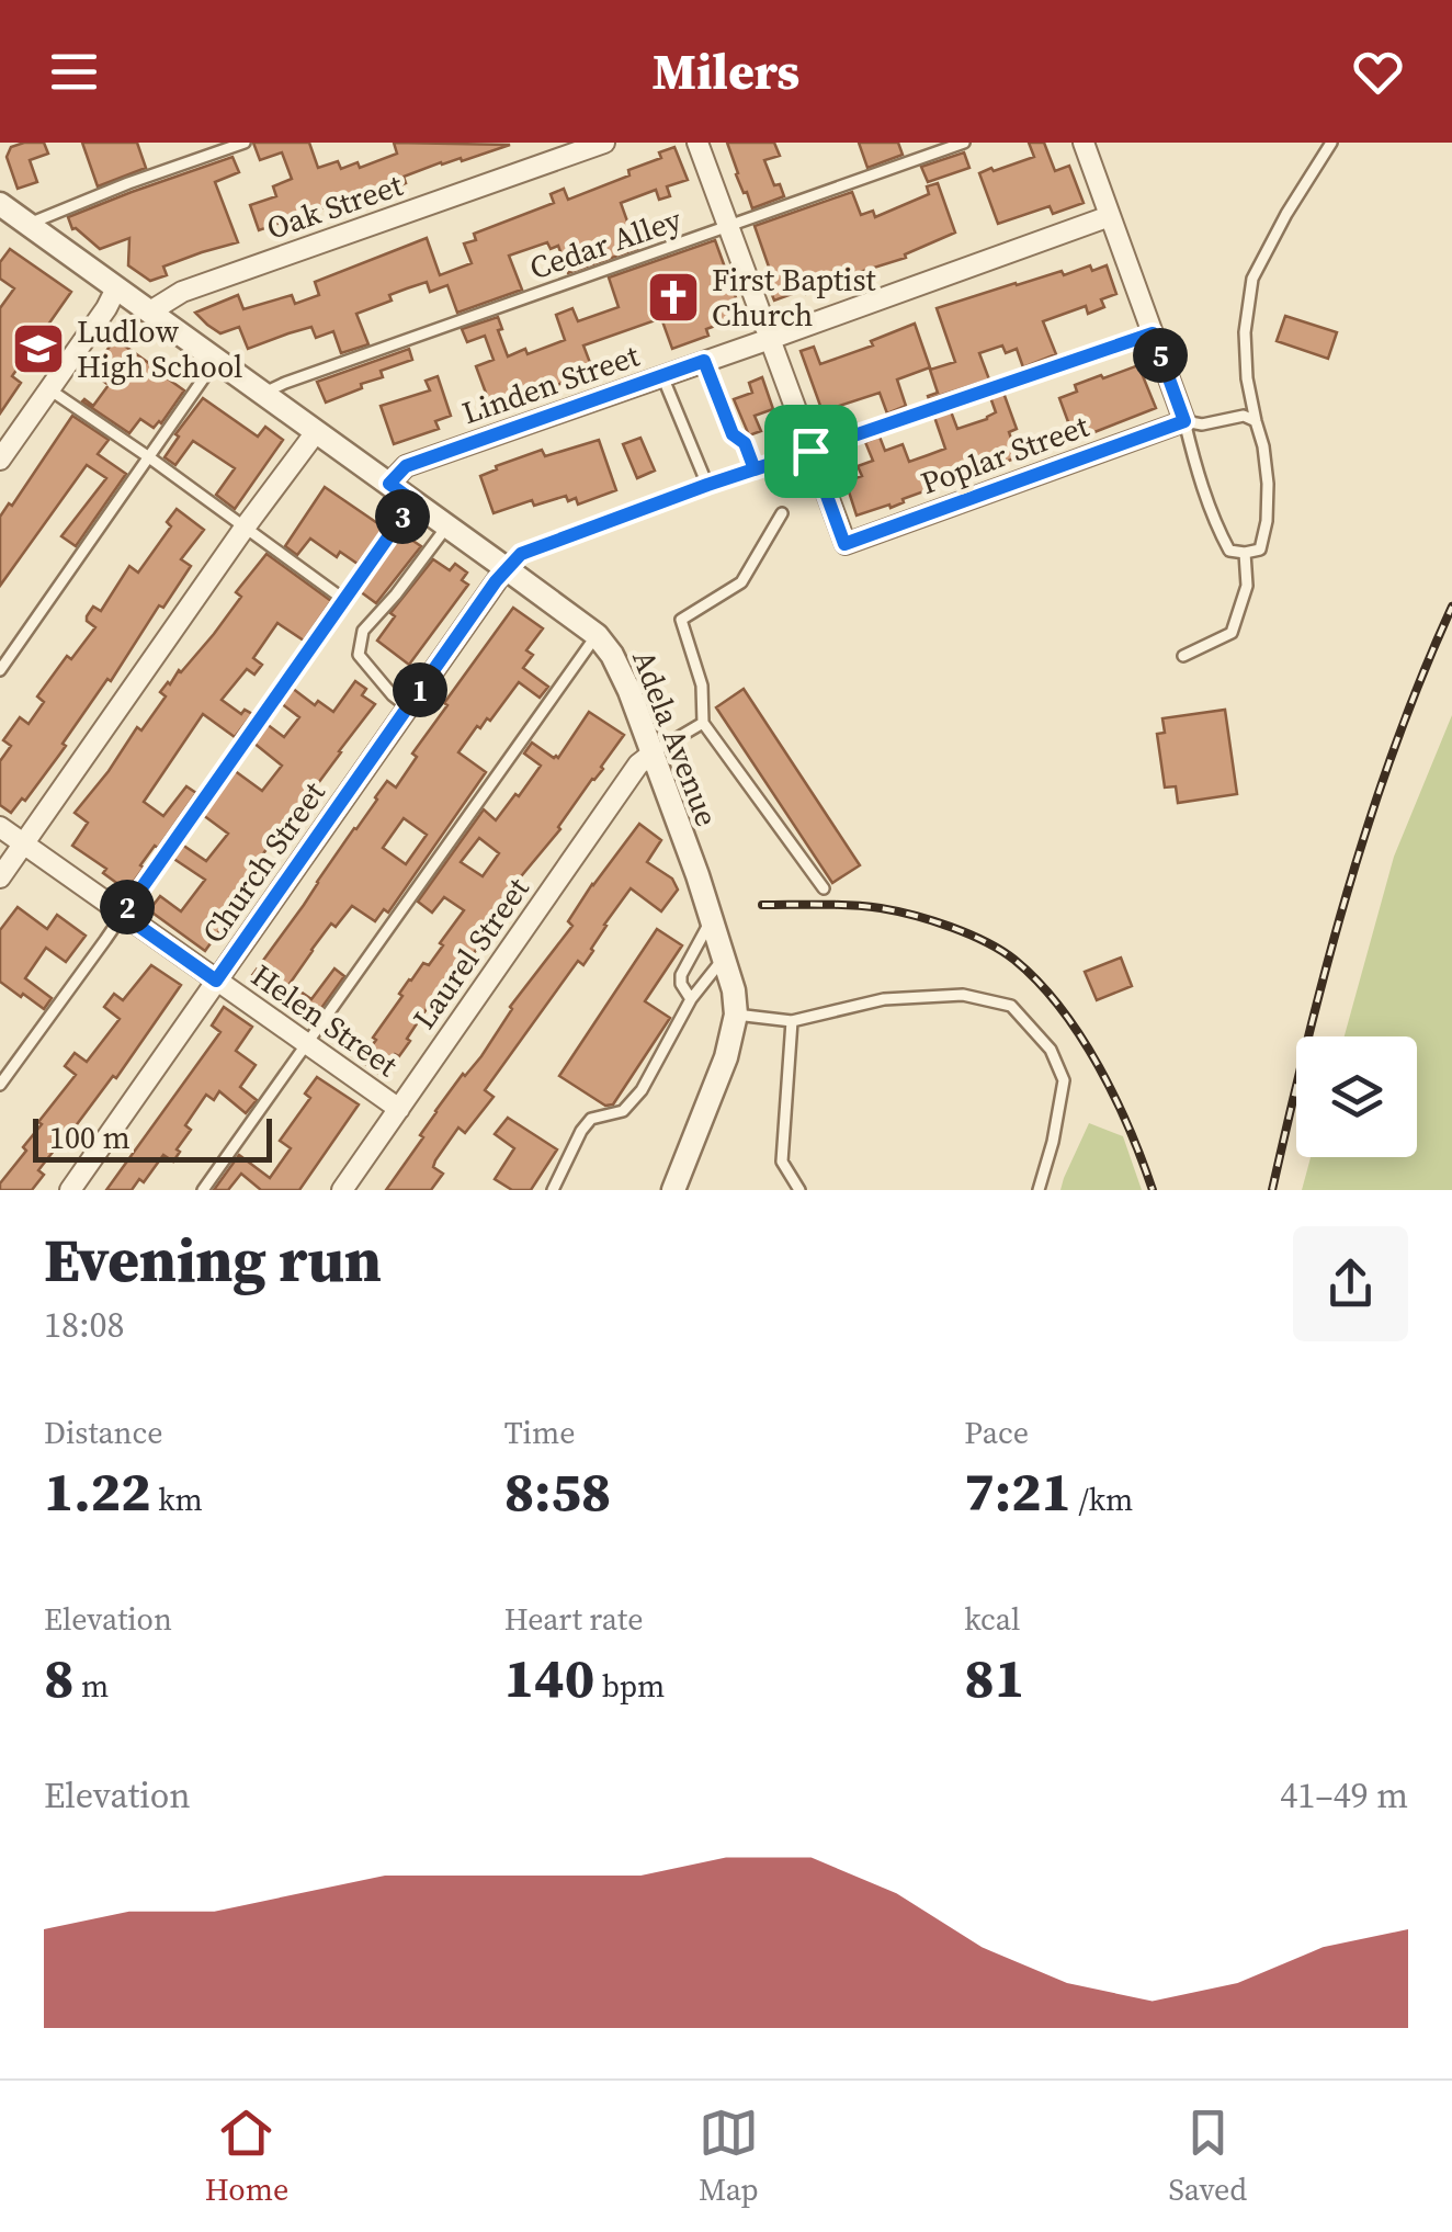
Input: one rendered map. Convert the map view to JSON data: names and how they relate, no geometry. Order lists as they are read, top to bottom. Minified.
{"streets":{"street":["Oak Street","Linden Street","Poplar Street","Adela Avenue","Church Street","Laurel Street","Helen Street"],"lane":["Cedar Alley"]},"crossings":[["Oak Street","Adela Avenue"],["Cedar Alley","Adela Avenue"],["Linden Street","Adela Avenue"],["Adela Avenue","Church Street"],["Adela Avenue","Laurel Street"],["Church Street","Helen Street"],["Laurel Street","Helen Street"]],"places":{"church":["First Baptist Church"],"school or university":["Ludlow High School"]},"scale_bar":"100 m","page":{"header":"Milers","pins":["5","3","1","2"],"scale":"100 m","heading":["Evening run","18:08"],"stats":[["Distance","1.22 km"],["Time","8:58"],["Pace","7:21 /km"],["Elevation","8 m"],["Heart rate","140 bpm"],["kcal","81"]],"chart":["Elevation","41–49 m"],"tabs":["Home","Map","Saved"]}}
